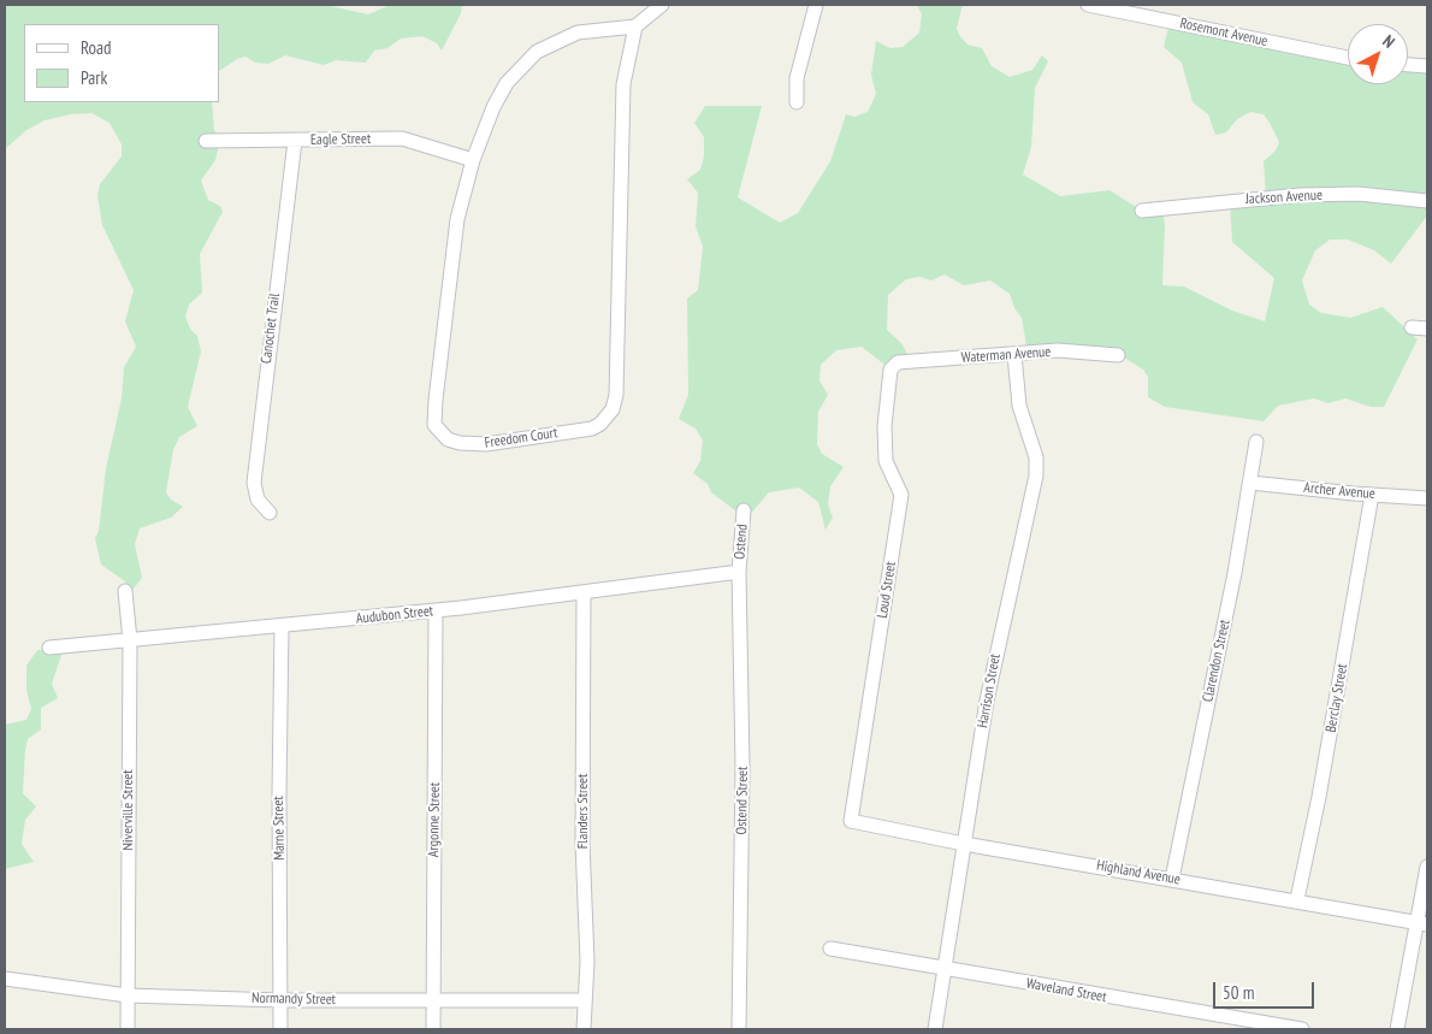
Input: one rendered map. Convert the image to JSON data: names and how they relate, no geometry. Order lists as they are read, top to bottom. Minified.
{"streets":{"street":["Rosemont Avenue","Eagle Street","Jackson Avenue","Canochet Trail","Waterman Avenue","Freedom Court","Archer Avenue","Ostend","Loud Street","Audubon Street","Clarendon Street","Harrison Street","Berclay Street","Ostend Street","Niverville Street","Flanders Street","Argonne Street","Marne Street","Highland Avenue","Waveland Street","Normandy Street"]},"crossings":[["Eagle Street","Canochet Trail"],["Eagle Street","Freedom Court"],["Waterman Avenue","Loud Street"],["Waterman Avenue","Harrison Street"],["Archer Avenue","Clarendon Street"],["Archer Avenue","Berclay Street"],["Ostend","Audubon Street"],["Ostend","Ostend Street"],["Loud Street","Highland Avenue"],["Audubon Street","Ostend Street"],["Audubon Street","Niverville Street"],["Audubon Street","Flanders Street"],["Audubon Street","Argonne Street"],["Audubon Street","Marne Street"],["Clarendon Street","Highland Avenue"],["Harrison Street","Highland Avenue"],["Harrison Street","Waveland Street"],["Berclay Street","Highland Avenue"],["Niverville Street","Normandy Street"],["Flanders Street","Normandy Street"],["Argonne Street","Normandy Street"],["Marne Street","Normandy Street"]],"legend":["Road","Park"],"scale_bar":"50 m","north":"top right"}
